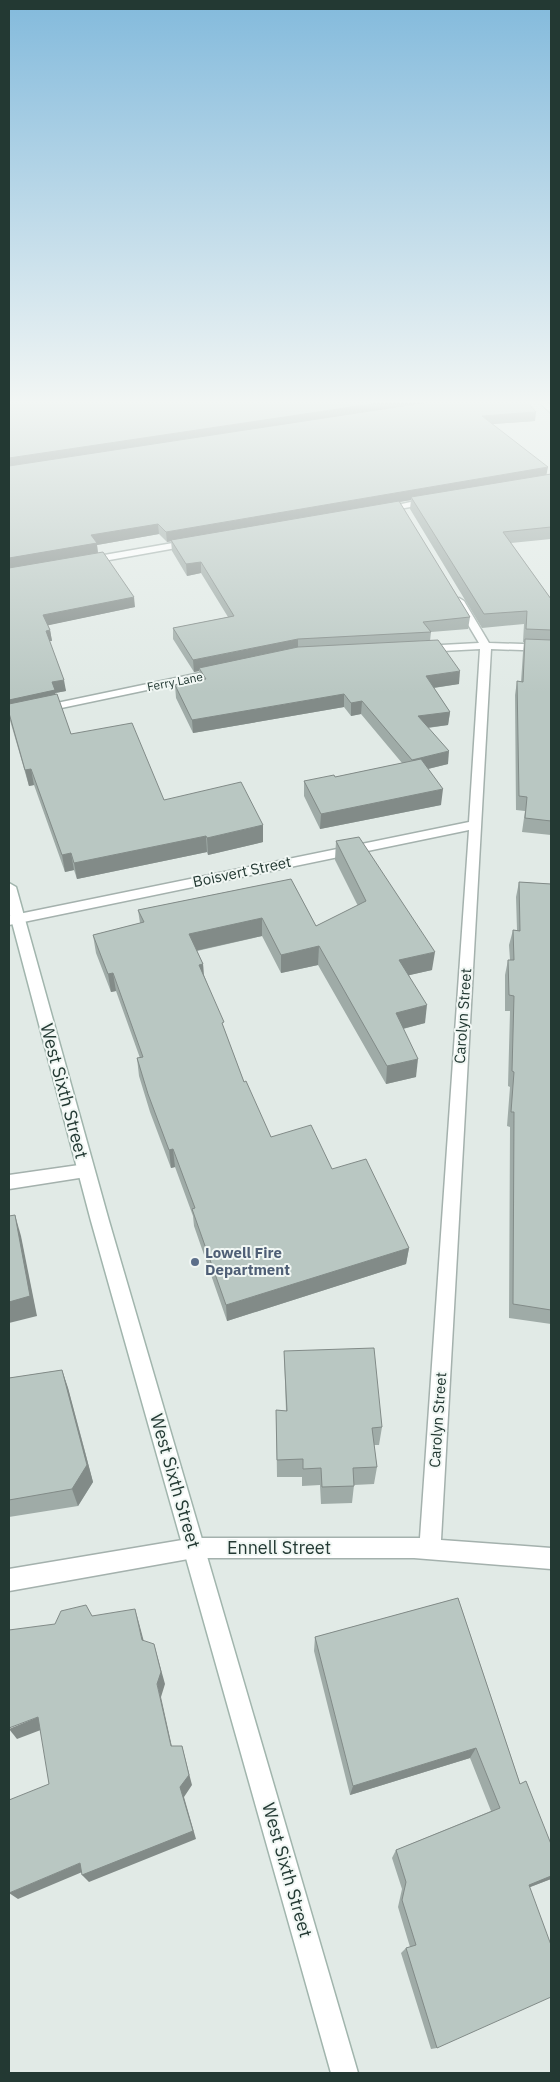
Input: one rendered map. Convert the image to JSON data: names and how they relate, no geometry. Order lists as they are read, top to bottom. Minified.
{"streets":{"street":["Ferry Lane","Boisvert Street","Carolyn Street","West Sixth Street","Ennell Street"]},"crossings":[["Boisvert Street","Carolyn Street"],["Boisvert Street","West Sixth Street"],["Carolyn Street","Ennell Street"],["West Sixth Street","Ennell Street"]],"places":["Lowell Fire Department"]}
